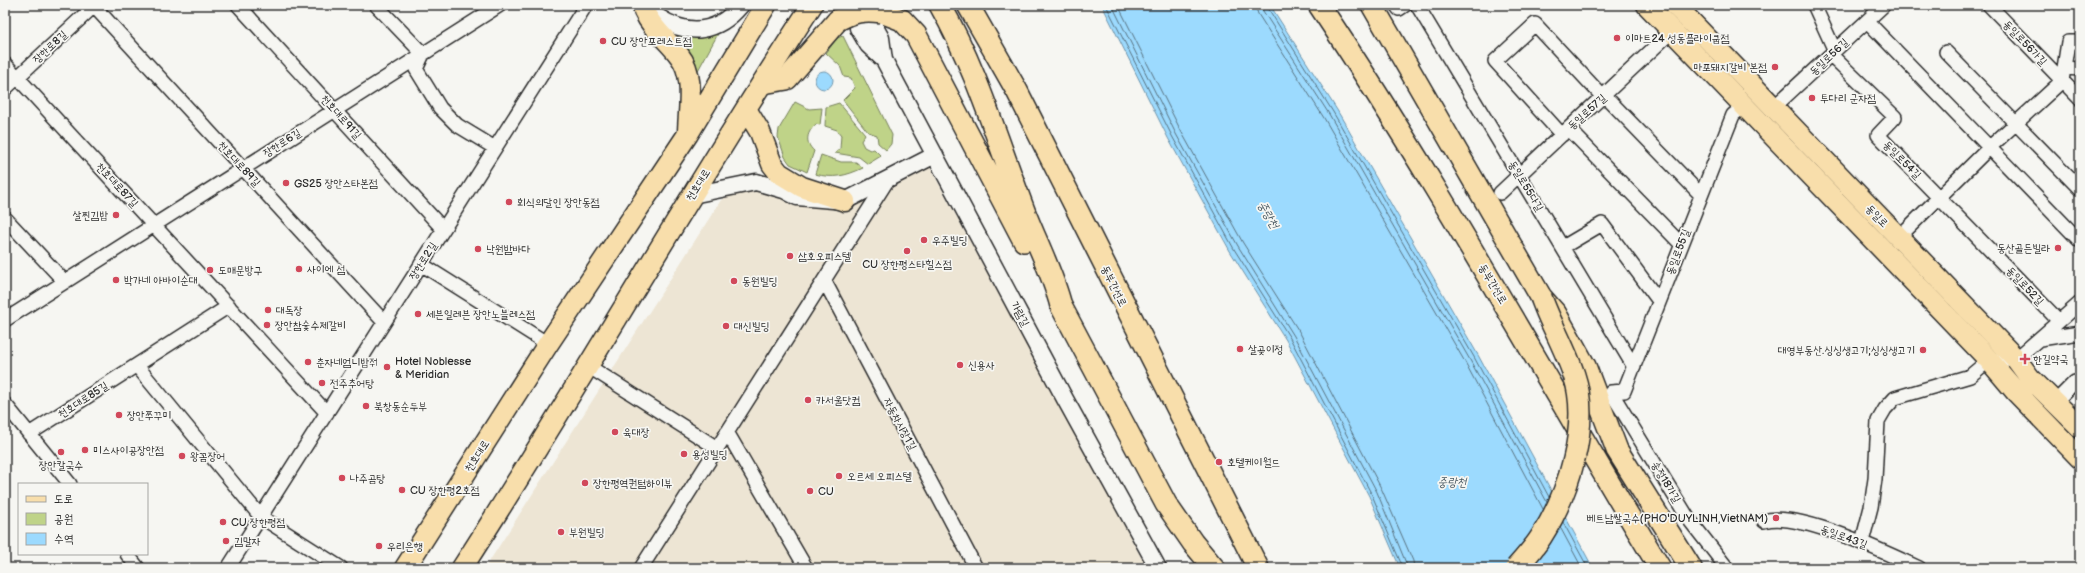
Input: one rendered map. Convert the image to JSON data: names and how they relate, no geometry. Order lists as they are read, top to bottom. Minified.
{"streets":{"highway":["동부간선로"],"main road":["천호대로","동일로"],"street":["동일로56가길","장한로8길","동일로56길","동일로57길","천호대로91길","장한로6길","동일로54길","천호대로89길","천호대로87길","동일로55다길","동일로55길","장한로2길","동일로52길","가람길","천호대로85길","자동차시장1길","송정18가길","동일로43길"]},"crossings":[["장한로8길","천호대로89길"],["장한로8길","천호대로87길"],["동일로56길","동일로54길"],["동일로56길","동일로"],["동일로57길","동일로55다길"],["동일로57길","동일로"],["천호대로91길","장한로6길"],["천호대로91길","장한로2길"],["장한로6길","천호대로89길"],["장한로6길","천호대로87길"],["동일로54길","동일로52길"],["천호대로89길","장한로2길"],["천호대로87길","장한로2길"],["동일로55다길","동일로55길"],["동일로","동일로55길"],["동일로55길","송정18가길"]],"water":["중랑천"],"places":{"other":["이마트24 성동플라이쿱점","CU 장안포레스트점","마포돼지갈비 본점","투다리 군자점","GS25 장안스타본점","회식의달인 장안동점","살찐김밥","우주빌딩","동산골든빌라","낙원밤바다","CU 장한평스타힐스점","삼호오피스텔","사이에 섬","도매문방구","박가네 아바이순대","동원빌딩","대독장","세븐일레븐 장안노블레스점","장안참숯수제갈비","대신빌딩","살곶이정","대영부동산.싱싱생고기;싱싱생고기","춘자네엄니밥줘","신용사","Hotel Noblesse & Meridian","전주추어탕","카서울닷컴","북창동순두부","장안쭈꾸미","육대장","미스사이공장안점","장안칼국수","용성빌딩","왕꼼장어","호텔케이월드","오르세 오피스텔","나주곰탕","장한평역퀀텀하이뷰","CU 장한평2호점","CU","베트남쌀국수(PHO'DUYLINH,VietNAM)","CU 장한평점","부원빌딩","김말자","우리은행"],"health":["한길약국"]},"legend":["도로","공원","수역"]}
